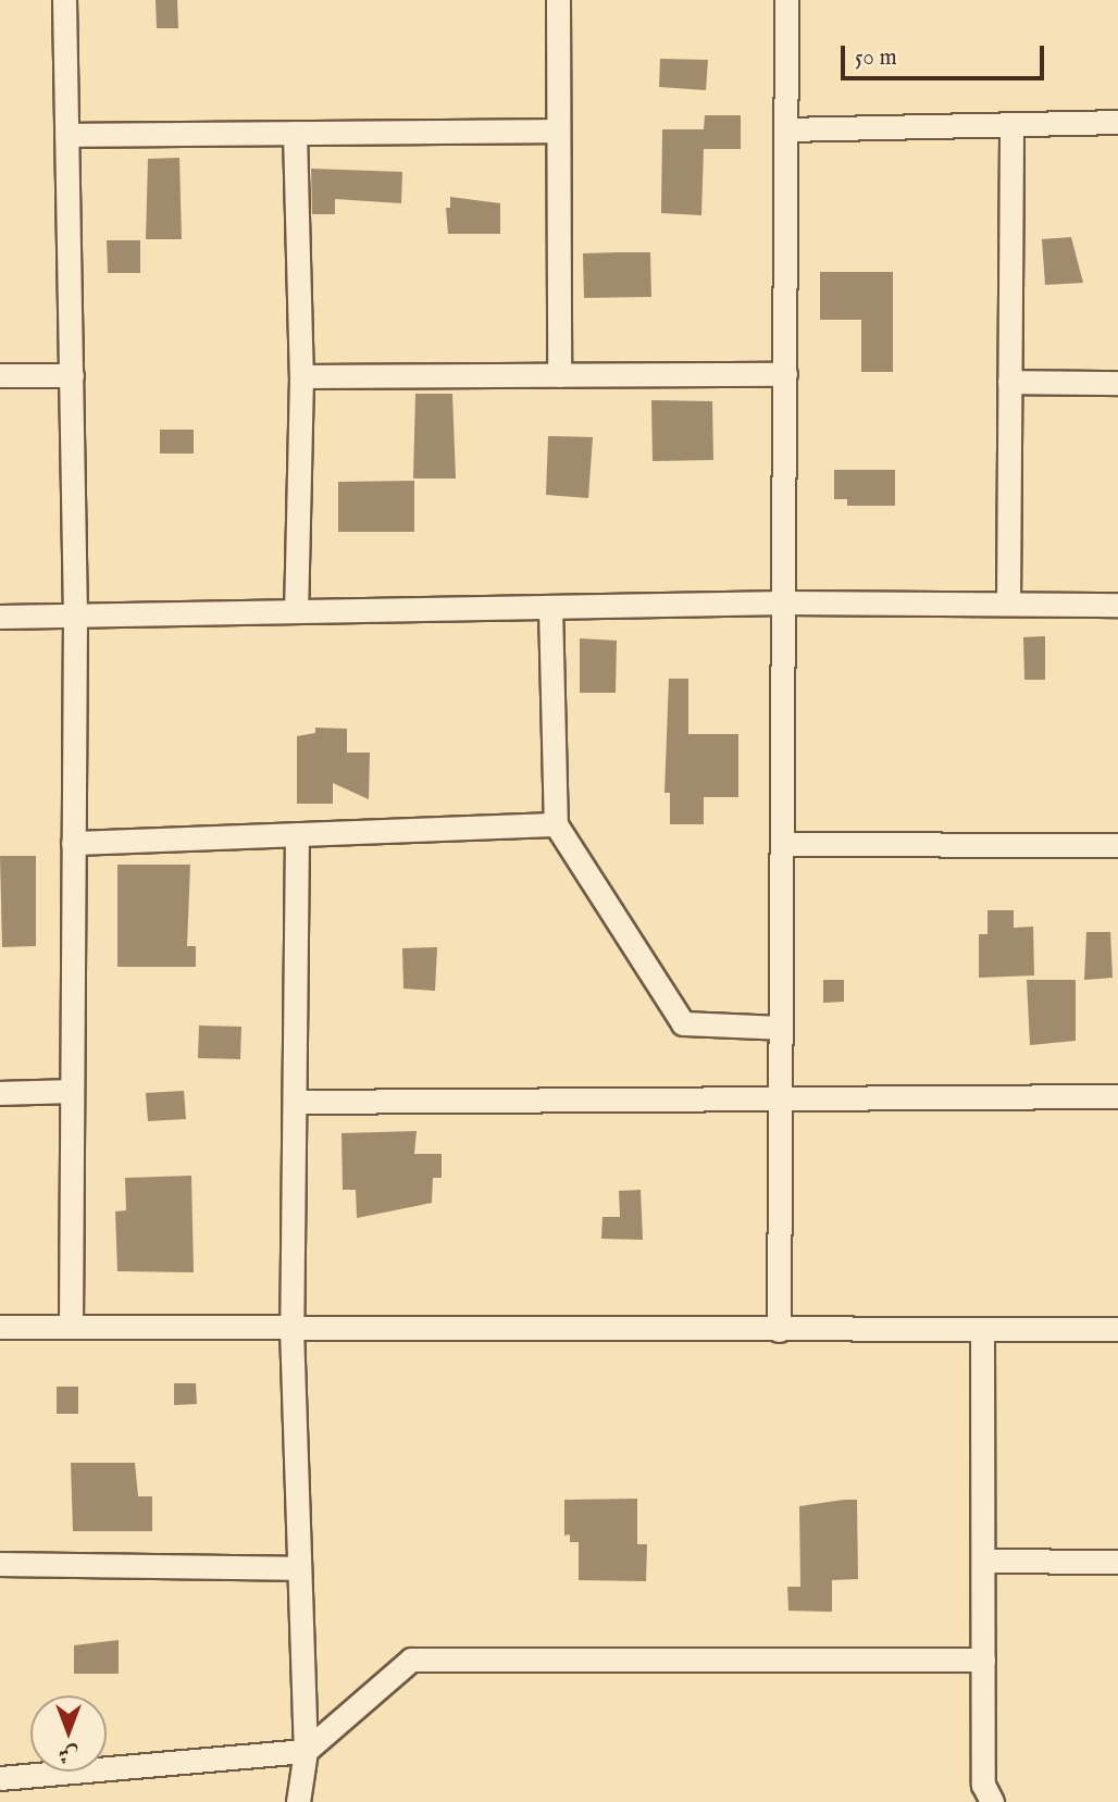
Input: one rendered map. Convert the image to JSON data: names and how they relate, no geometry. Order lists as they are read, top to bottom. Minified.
{"scale_bar":"50 m","north":"bottom"}
